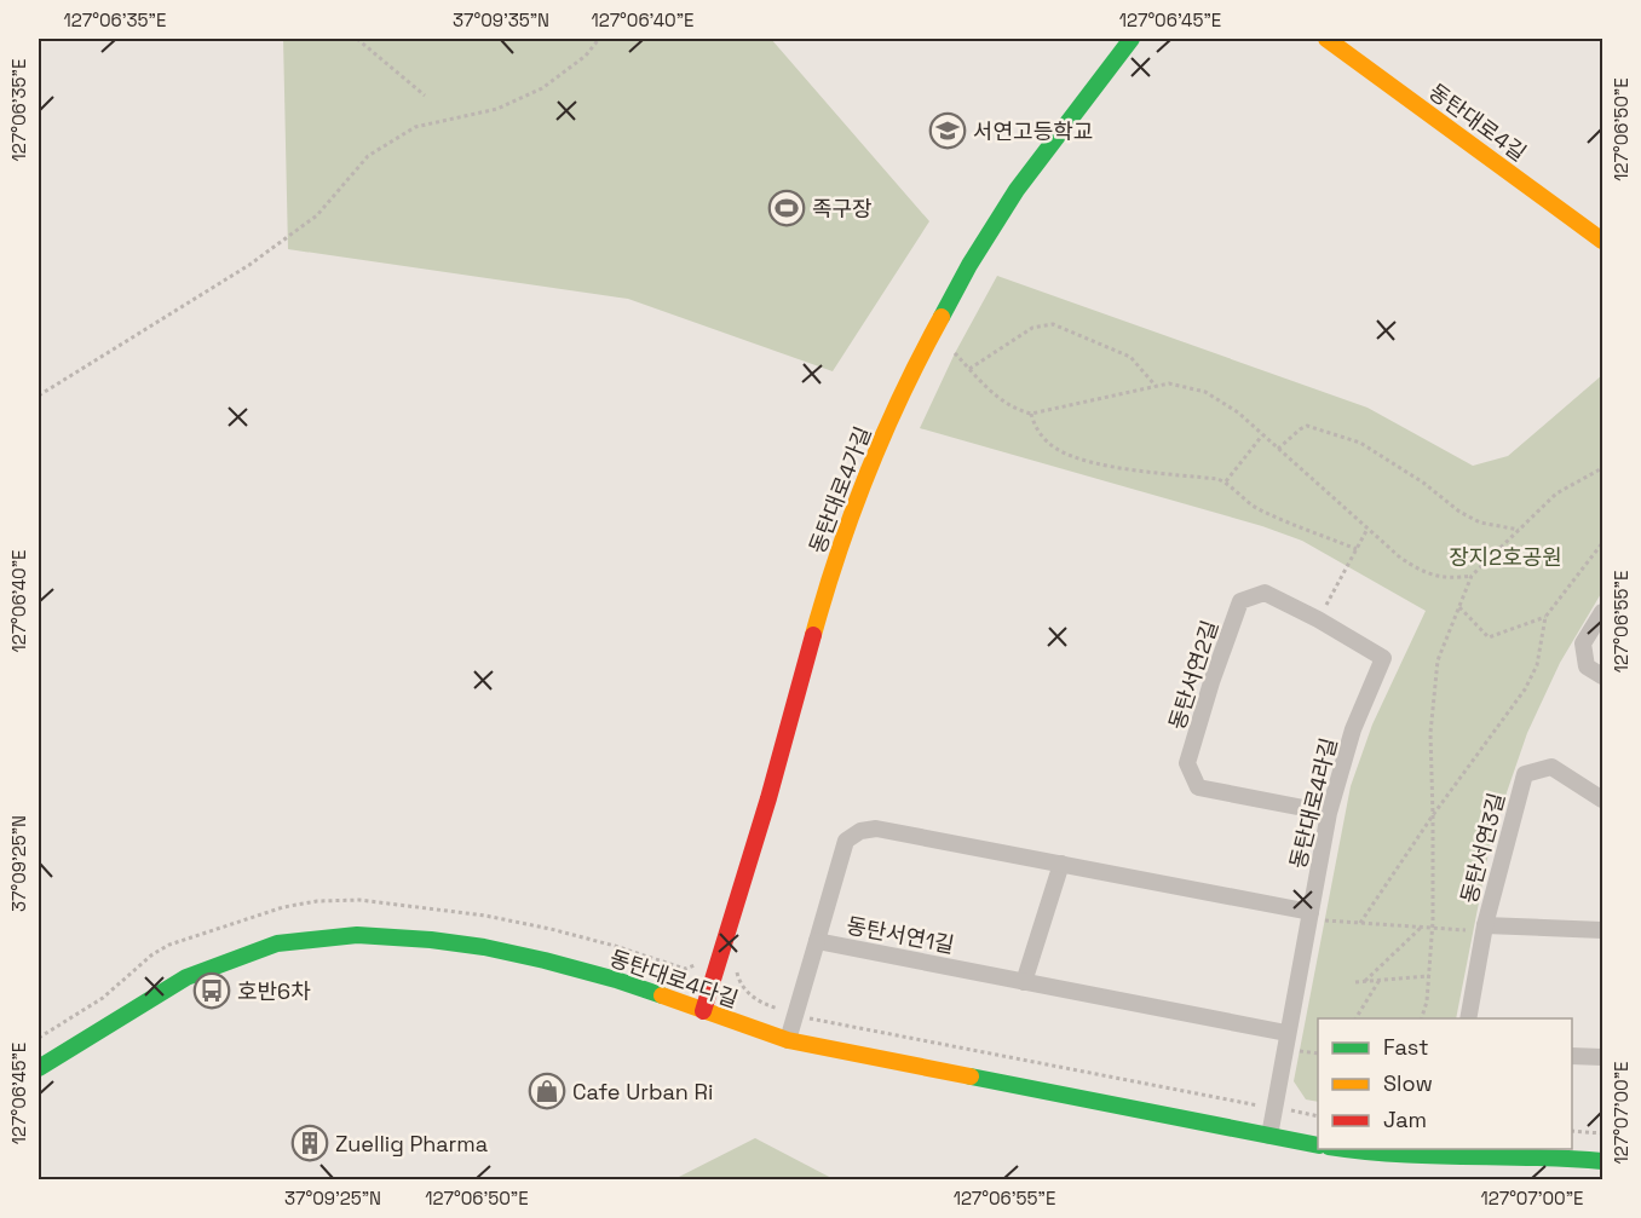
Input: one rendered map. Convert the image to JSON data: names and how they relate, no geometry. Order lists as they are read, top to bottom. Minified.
{"streets":{"street":["동탄대로4길","동탄대로4가길","동탄서연2길","동탄대로4라길","동탄서연3길","동탄서연1길","동탄대로4다길"]},"crossings":[["동탄대로4가길","동탄대로4다길"],["동탄서연2길","동탄대로4라길"],["동탄대로4라길","동탄서연1길"],["동탄대로4라길","동탄대로4다길"]],"parks":["장지2호공원"],"places":{"school or university":["서연고등학교"],"sports":["족구장"],"bus stop":["호반6차"],"shop":["Cafe Urban Ri"],"building":["Zuellig Pharma"]},"legend":["Fast","Slow","Jam"],"coordinates":["127°06'35\"E","37°09'35\"N","127°06'40\"E","127°06'45\"E","127°06'50\"E","127°06'55\"E","37°09'25\"N","127°07'00\"E"]}
